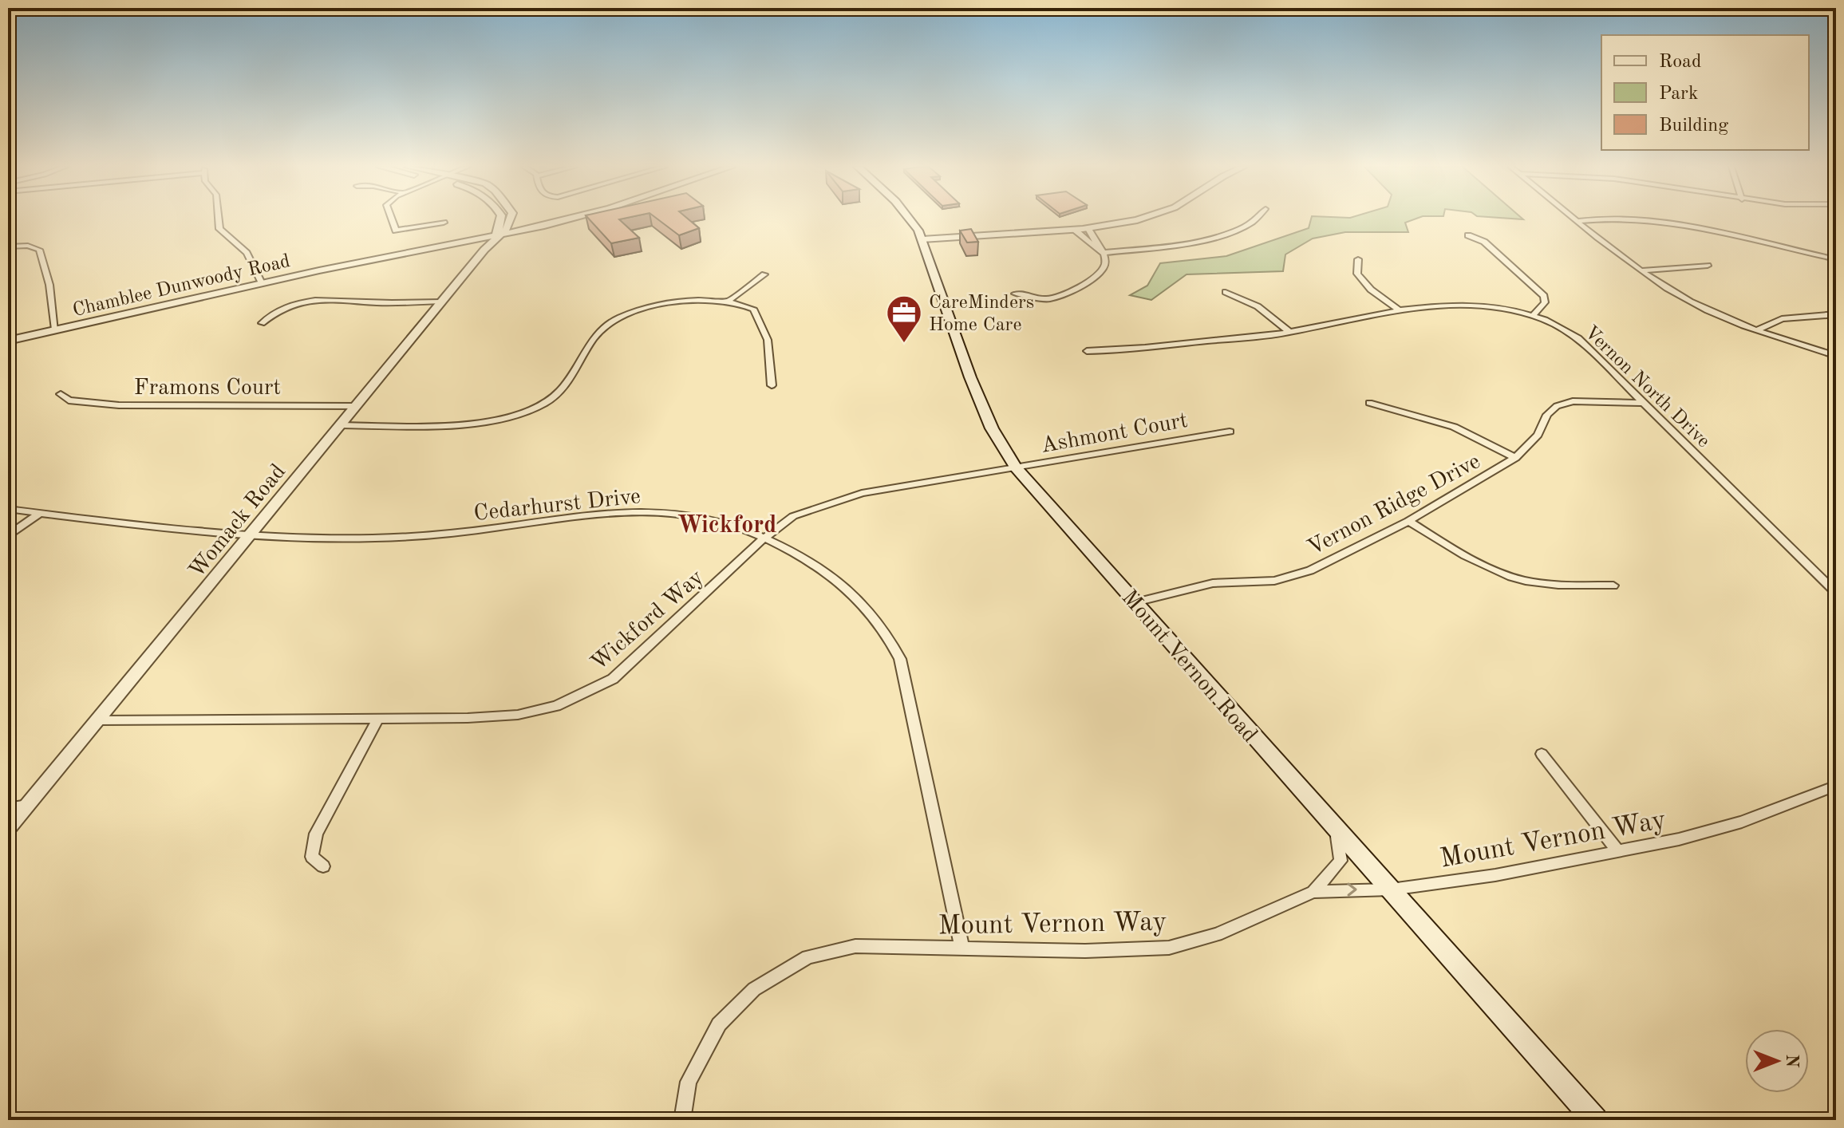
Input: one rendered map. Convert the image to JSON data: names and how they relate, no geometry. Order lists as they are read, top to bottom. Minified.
{"streets":{"main road":["Mount Vernon Road"],"street":["Chamblee Dunwoody Road","Framons Court","Vernon North Drive","Ashmont Court","Cedarhurst Drive","Vernon Ridge Drive","Womack Road","Wickford Way","Mount Vernon Way"]},"crossings":[["Chamblee Dunwoody Road","Womack Road"],["Framons Court","Womack Road"],["Vernon North Drive","Vernon Ridge Drive"],["Ashmont Court","Wickford Way"],["Ashmont Court","Mount Vernon Road"],["Cedarhurst Drive","Womack Road"],["Cedarhurst Drive","Wickford Way"],["Cedarhurst Drive","Mount Vernon Way"],["Vernon Ridge Drive","Mount Vernon Road"],["Womack Road","Wickford Way"],["Wickford Way","Mount Vernon Road"],["Mount Vernon Road","Mount Vernon Way"]],"districts":["Wickford"],"places":{"office":["CareMinders Home Care"]},"legend":["Road","Park","Building"],"north":"right"}
